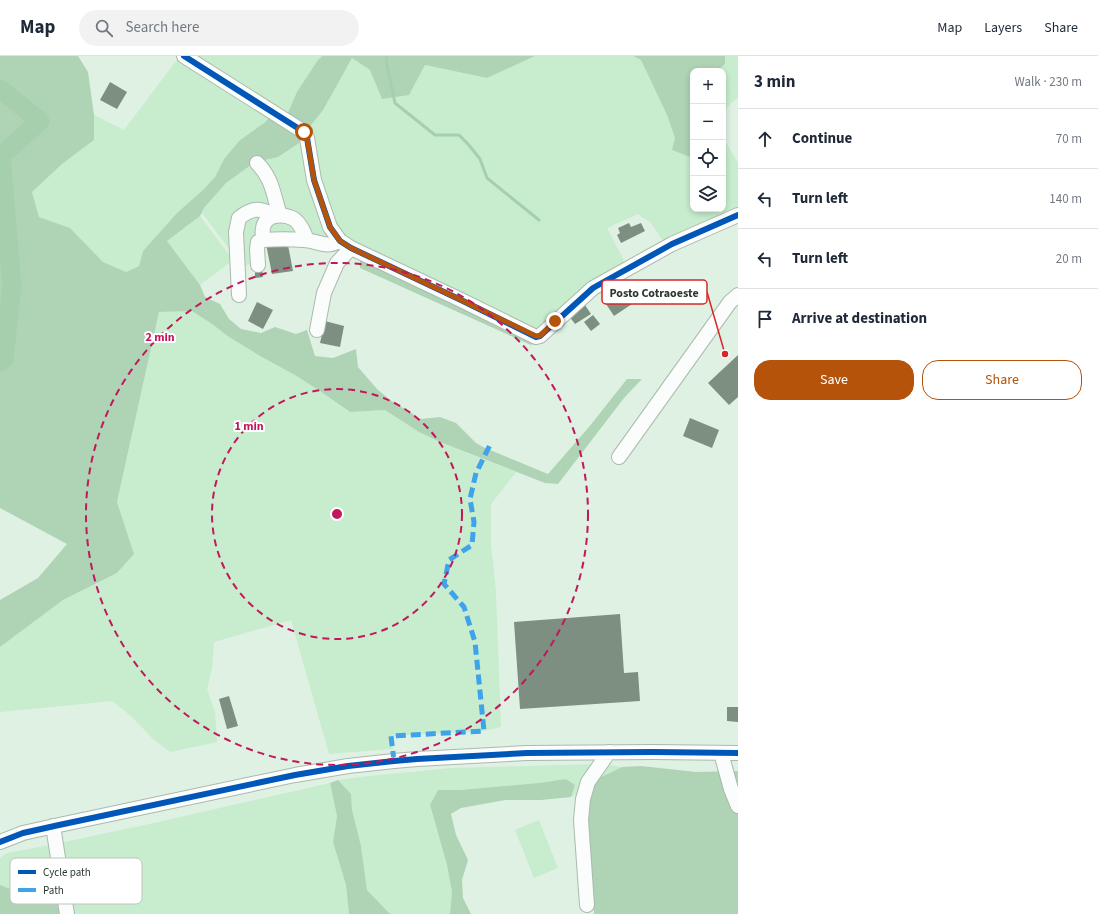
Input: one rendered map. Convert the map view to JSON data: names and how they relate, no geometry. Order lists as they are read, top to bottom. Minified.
{"places":["Posto Cotraoeste"],"legend":["Cycle path","Path"],"page":{"header":"Map","search":"Search here","nav":["Map","Layers","Share"],"heading":["3 min","Walk · 230 m"],"map_buttons":["+","−"],"list":[["Continue","70 m"],["Turn left","140 m"],["Turn left","20 m"],"Arrive at destination"],"buttons":["Save","Share"]},"rings":["2 min","1 min"]}
